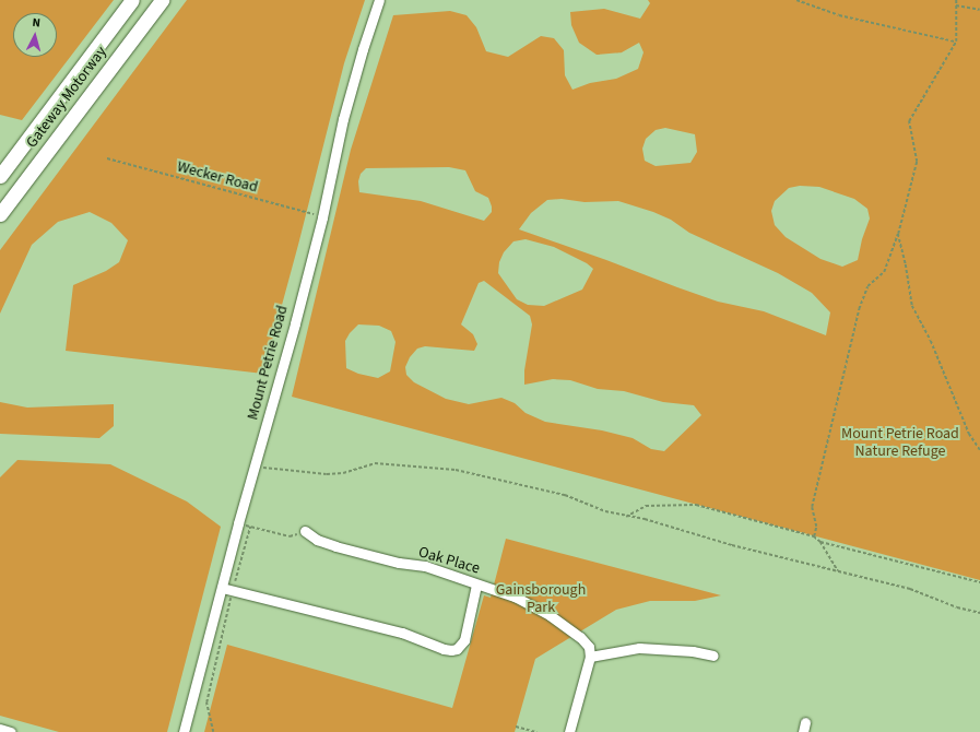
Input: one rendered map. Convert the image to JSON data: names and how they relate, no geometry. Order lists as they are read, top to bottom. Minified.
{"streets":{"highway":["Gateway Motorway"],"street":["Mount Petrie Road","Oak Place"],"path":["Wecker Road"]},"crossings":[["Wecker Road","Mount Petrie Road"]],"parks":["Mount Petrie Road Nature Refuge","Gainsborough Park"],"north":"top"}
